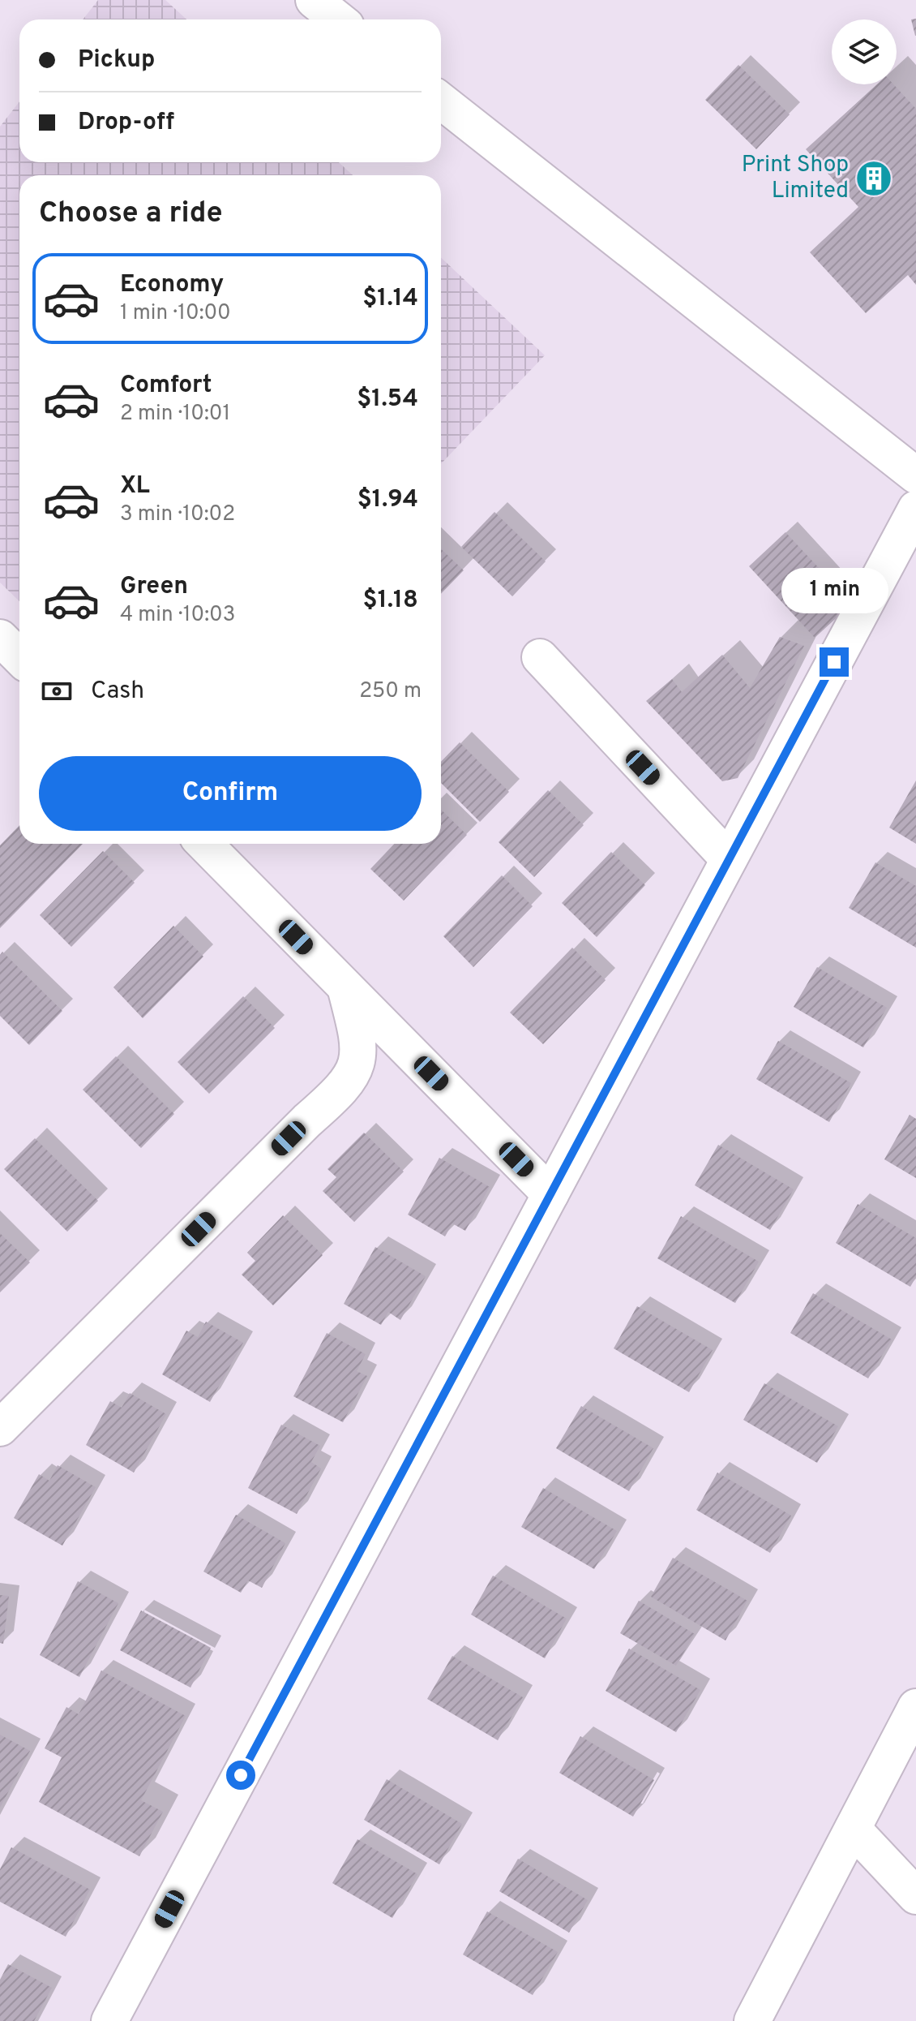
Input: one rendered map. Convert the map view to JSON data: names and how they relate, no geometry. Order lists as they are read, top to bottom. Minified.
{"places":{"building":["Print Shop Limited"]},"page":{"banner":["Pickup","Drop-off"],"heading":"Choose a ride","list":[{"name":"Economy","note":"1 min · 10:00","value":"$1.14"},{"name":"Comfort","note":"2 min · 10:01","value":"$1.54"},{"name":"XL","note":"3 min · 10:02","value":"$1.94"},{"name":"Green","note":"4 min · 10:03","value":"$1.18"}],"bubble":"1 min","pay":["Cash","250 m"],"buttons":"Confirm"}}
